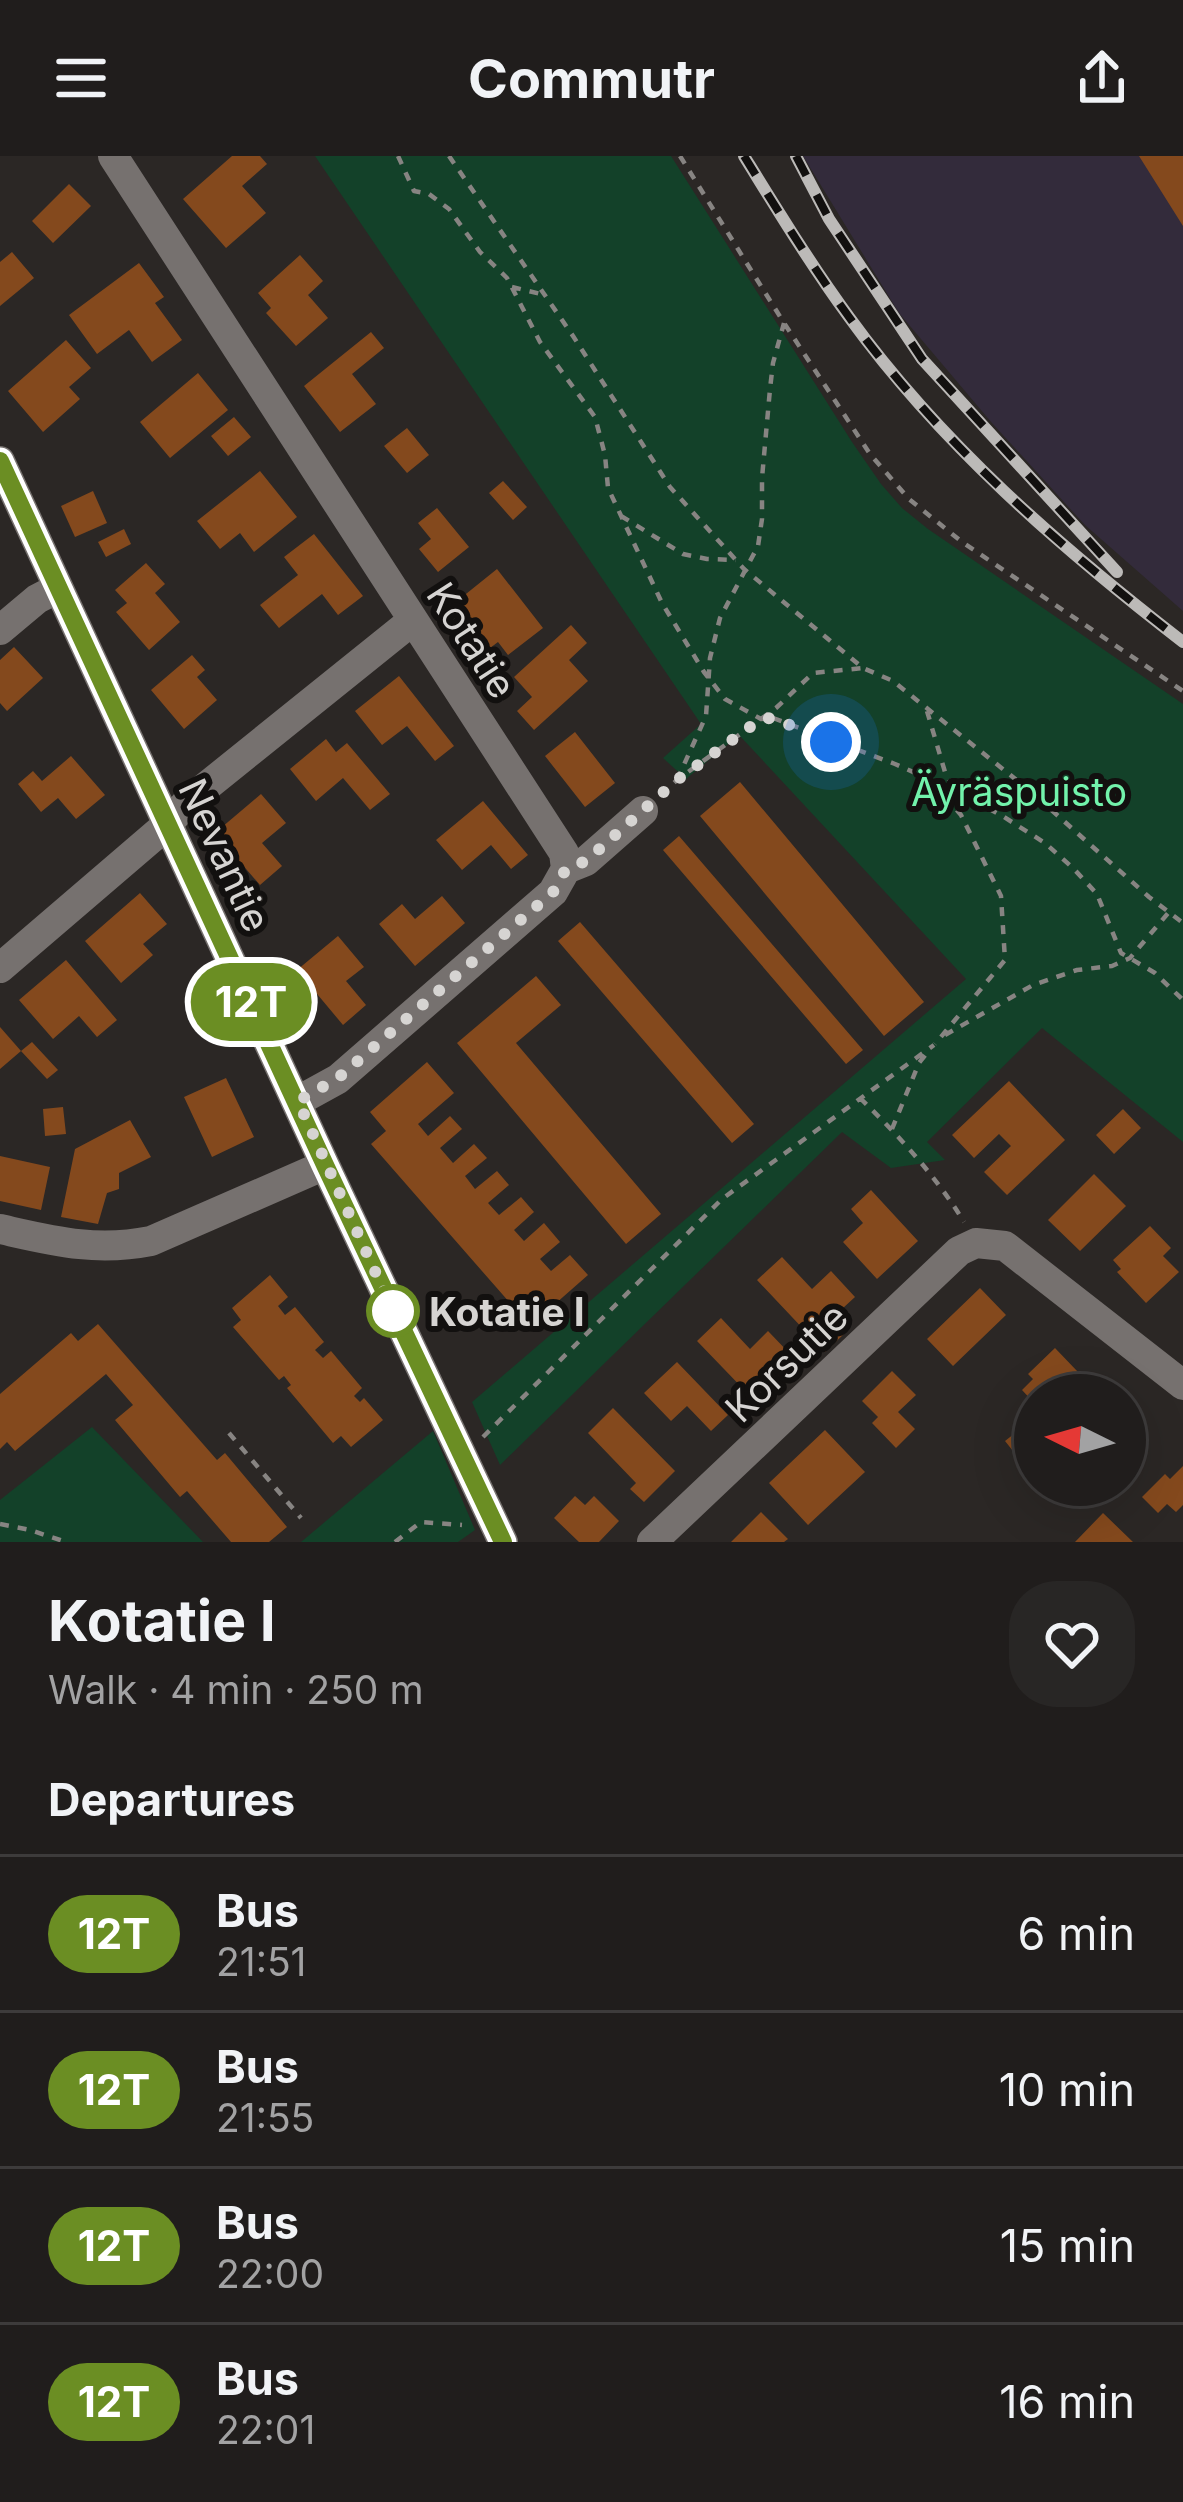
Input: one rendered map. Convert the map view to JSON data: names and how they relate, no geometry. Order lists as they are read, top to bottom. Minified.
{"streets":{"street":["Kotatie","Nevantie","Korsutie"]},"parks":["Äyräspuisto"],"places":["Kotatie I"],"lines":["bus line 12T"],"north":"left","page":{"header":"Commutr","on_map":"12T","heading":[["Kotatie I","Walk · 4 min · 250 m"],"Departures"],"list":[{"mark":"12T","name":"Bus","note":"21:51","value":"6 min"},{"mark":"12T","name":"Bus","note":"21:55","value":"10 min"},{"mark":"12T","name":"Bus","note":"22:00","value":"15 min"},{"mark":"12T","name":"Bus","note":"22:01","value":"16 min"}]}}
